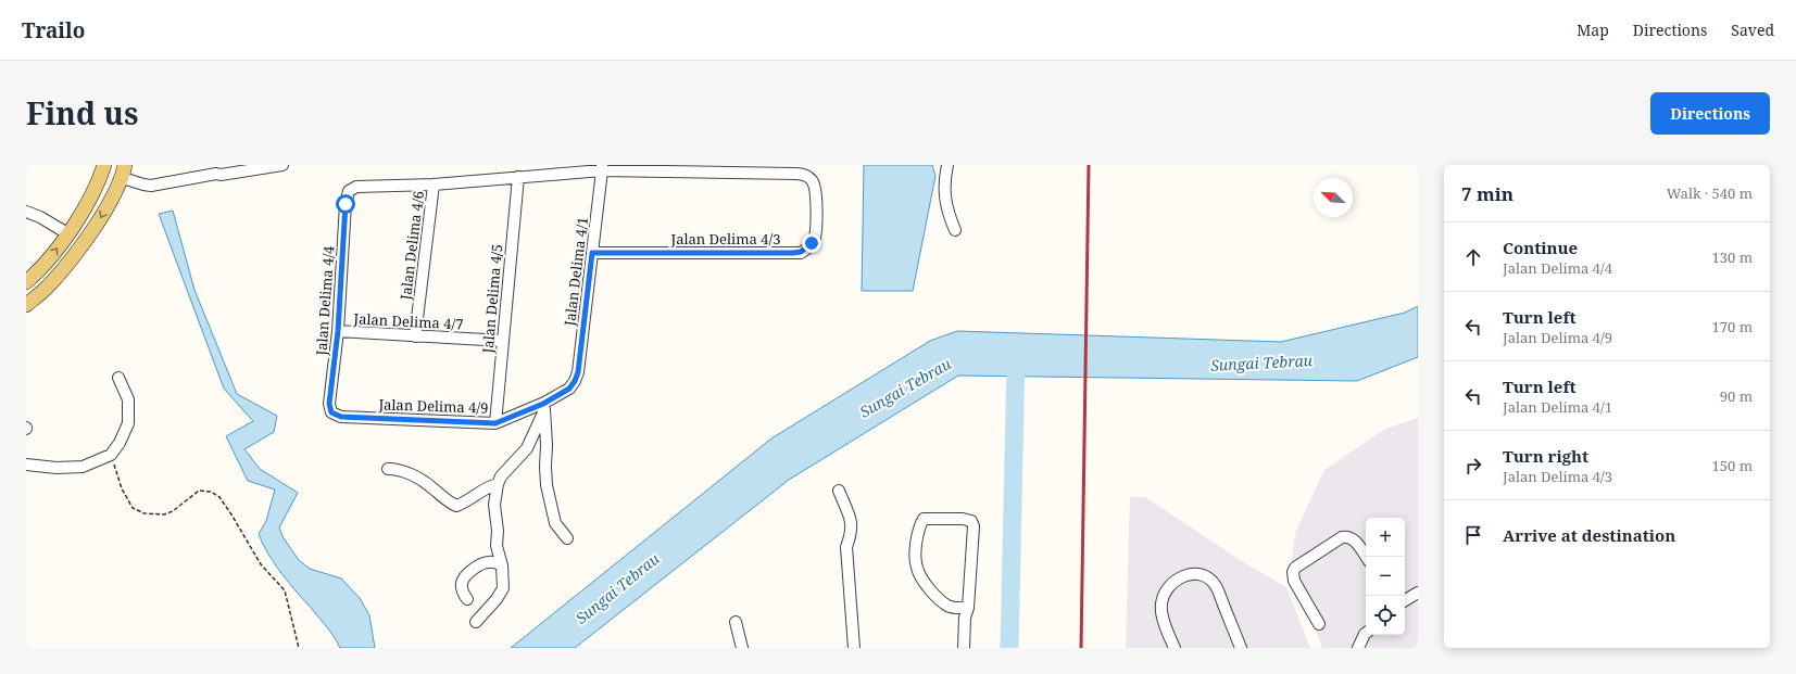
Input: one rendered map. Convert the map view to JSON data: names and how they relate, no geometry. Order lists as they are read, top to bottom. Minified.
{"streets":{"street":["Jalan Delima 4/3","Jalan Delima 4/6","Jalan Delima 4/1","Jalan Delima 4/5","Jalan Delima 4/4","Jalan Delima 4/7","Jalan Delima 4/9"]},"crossings":[["Jalan Delima 4/3","Jalan Delima 4/1"],["Jalan Delima 4/6","Jalan Delima 4/4"],["Jalan Delima 4/6","Jalan Delima 4/7"],["Jalan Delima 4/1","Jalan Delima 4/9"],["Jalan Delima 4/5","Jalan Delima 4/7"],["Jalan Delima 4/5","Jalan Delima 4/9"],["Jalan Delima 4/4","Jalan Delima 4/7"],["Jalan Delima 4/4","Jalan Delima 4/9"]],"water":["Sungai Tebrau"],"north":"top left","page":{"header":"Trailo","nav":["Map","Directions","Saved"],"title":"Find us","buttons":"Directions","heading":["7 min","Walk · 540 m"],"list":[["Continue","Jalan Delima 4/4","130 m"],["Turn left","Jalan Delima 4/9","170 m"],["Turn left","Jalan Delima 4/1","90 m"],["Turn right","Jalan Delima 4/3","150 m"],"Arrive at destination"],"map_buttons":["+","−"]}}
